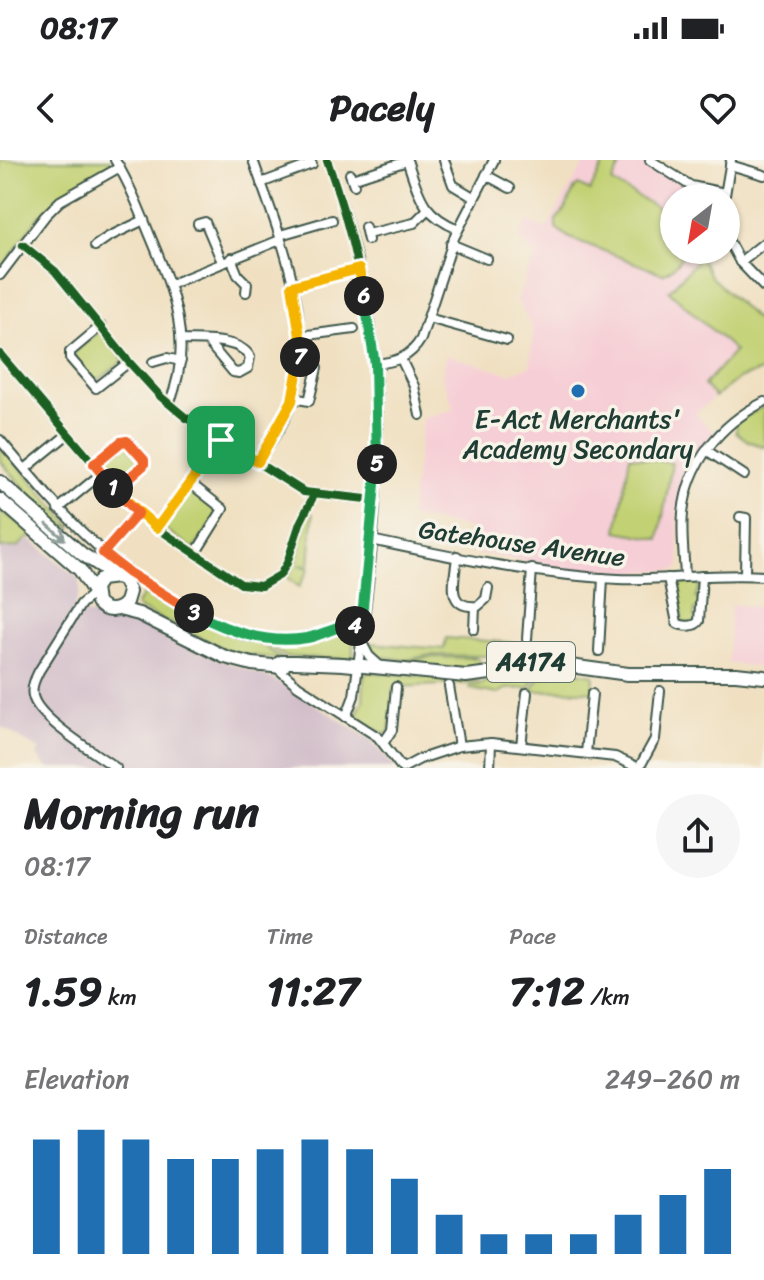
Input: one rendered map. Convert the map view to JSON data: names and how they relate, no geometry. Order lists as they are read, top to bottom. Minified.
{"streets":{"highway":["A4174"],"street":["Gatehouse Avenue"]},"places":["E-Act Merchants' Academy Secondary"],"north":"bottom left","page":{"status":"08:17","header":"Pacely","pins":["6","7","5","1","3","4"],"heading":["Morning run","08:17"],"stats":[["Distance","1.59 km"],["Time","11:27"],["Pace","7:12 /km"]],"chart":["Elevation","249–260 m"]}}
